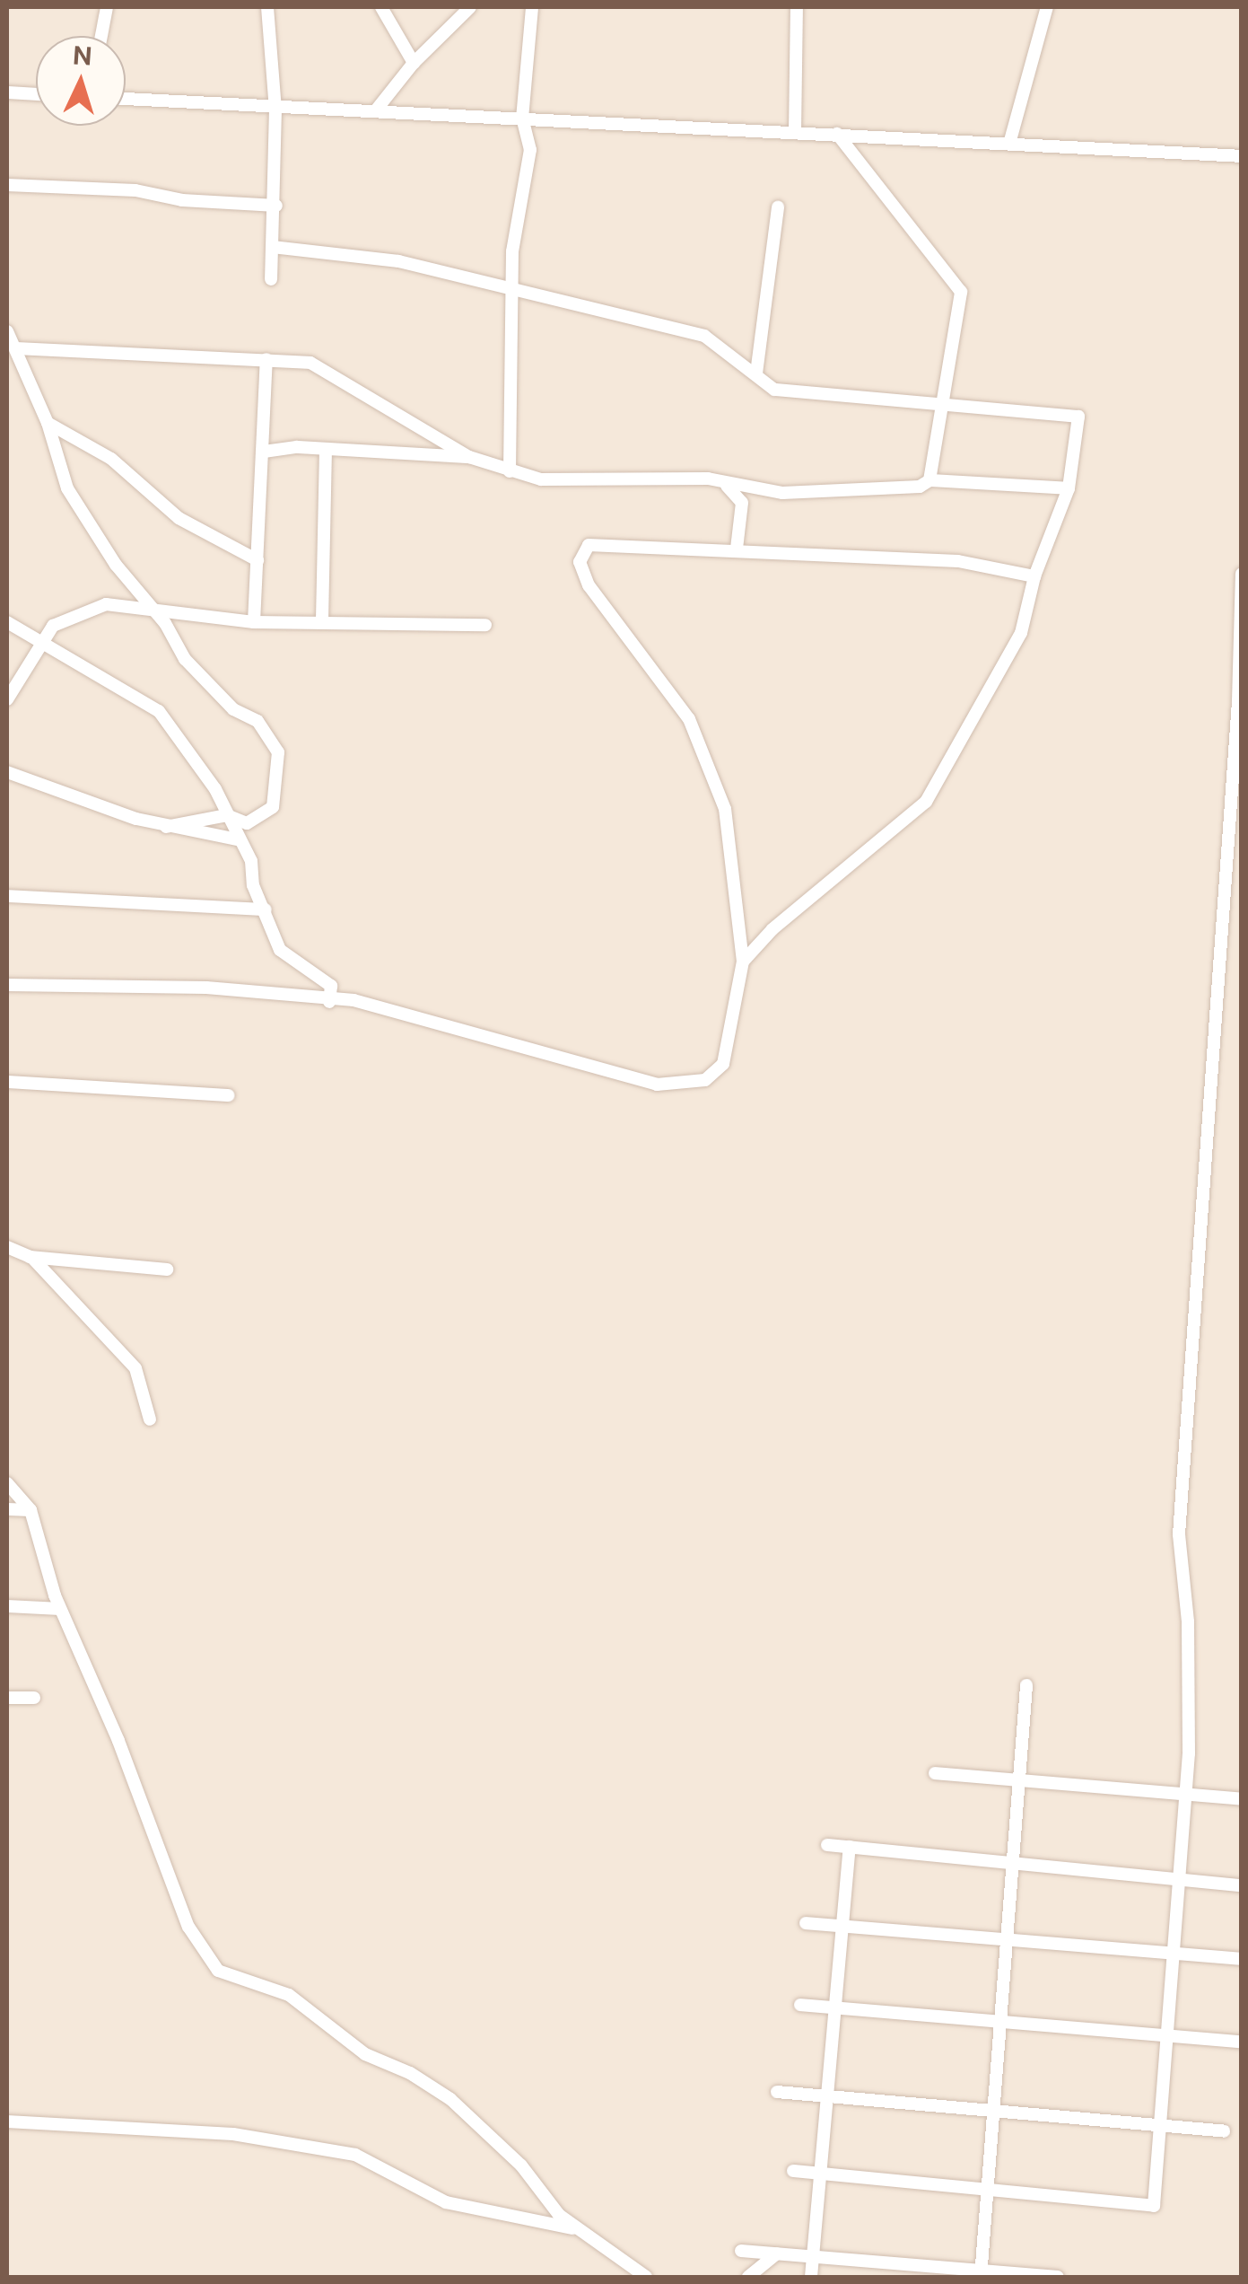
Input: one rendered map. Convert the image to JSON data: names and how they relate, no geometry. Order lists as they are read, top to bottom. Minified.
{"north":"top"}
